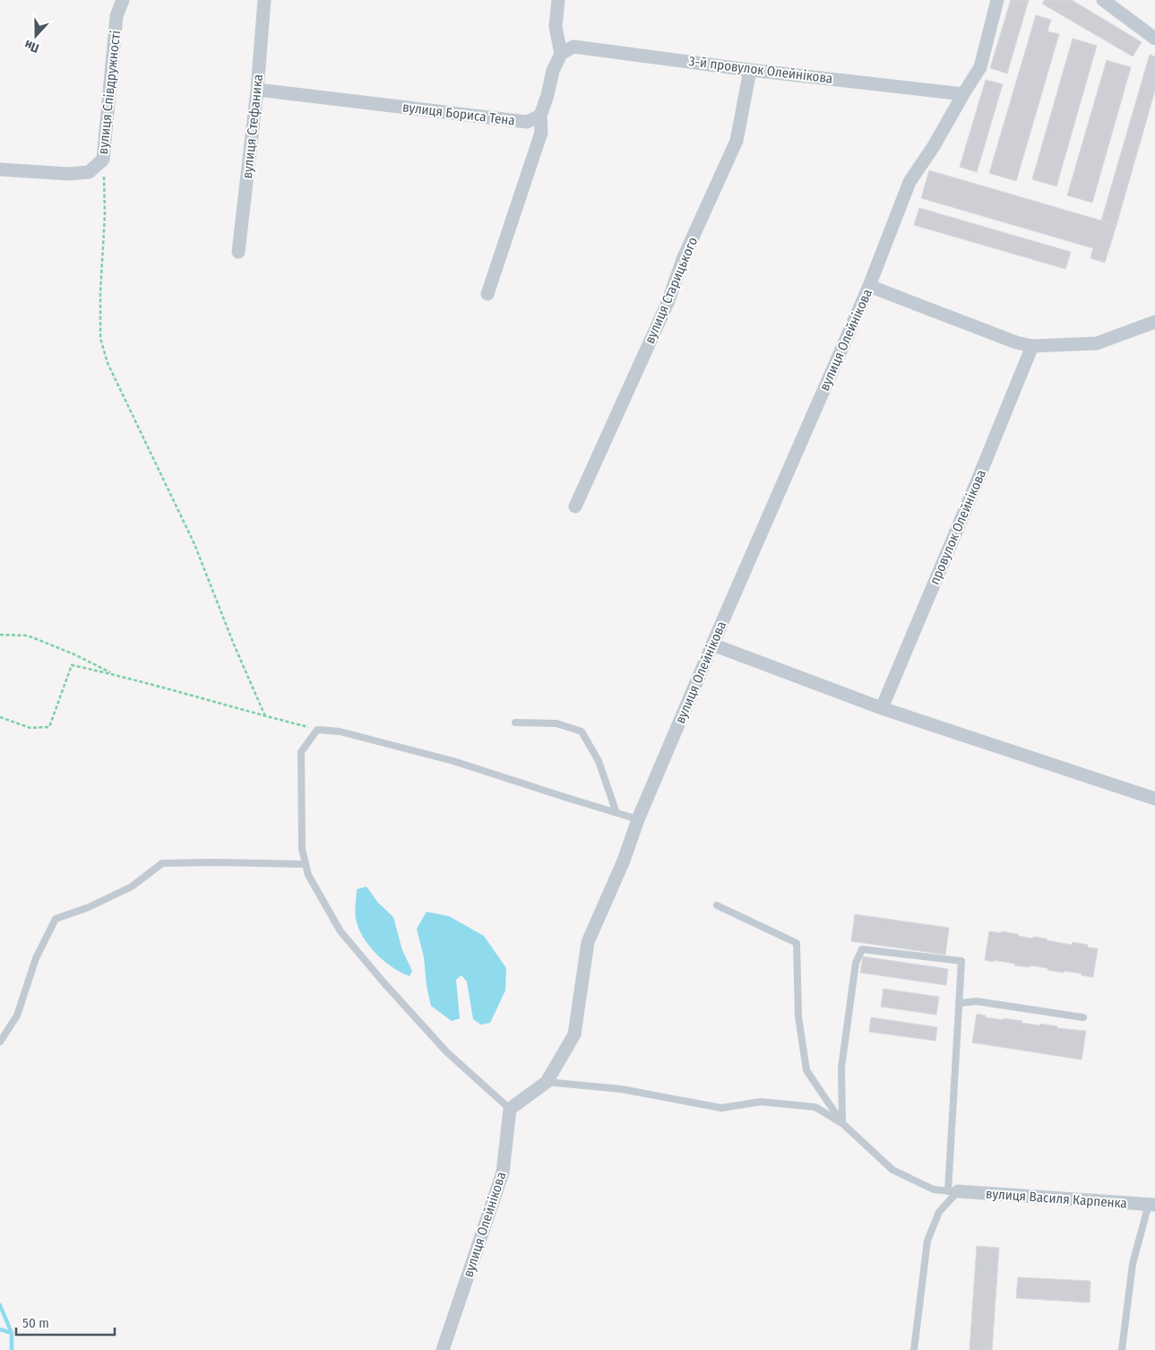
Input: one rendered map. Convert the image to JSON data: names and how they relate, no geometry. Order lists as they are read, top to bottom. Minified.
{"streets":{"street":["3-й провулок Олейнікова","вулиця Співдружності","вулиця Бориса Тена","вулиця Стефаника","вулиця Старицького","вулиця Олейнікова","провулок Олейнікова","вулиця Василя Карпенка"]},"crossings":[["3-й провулок Олейнікова","вулиця Старицького"],["3-й провулок Олейнікова","вулиця Олейнікова"],["вулиця Бориса Тена","вулиця Стефаника"]],"scale_bar":"50 m","north":"bottom"}
